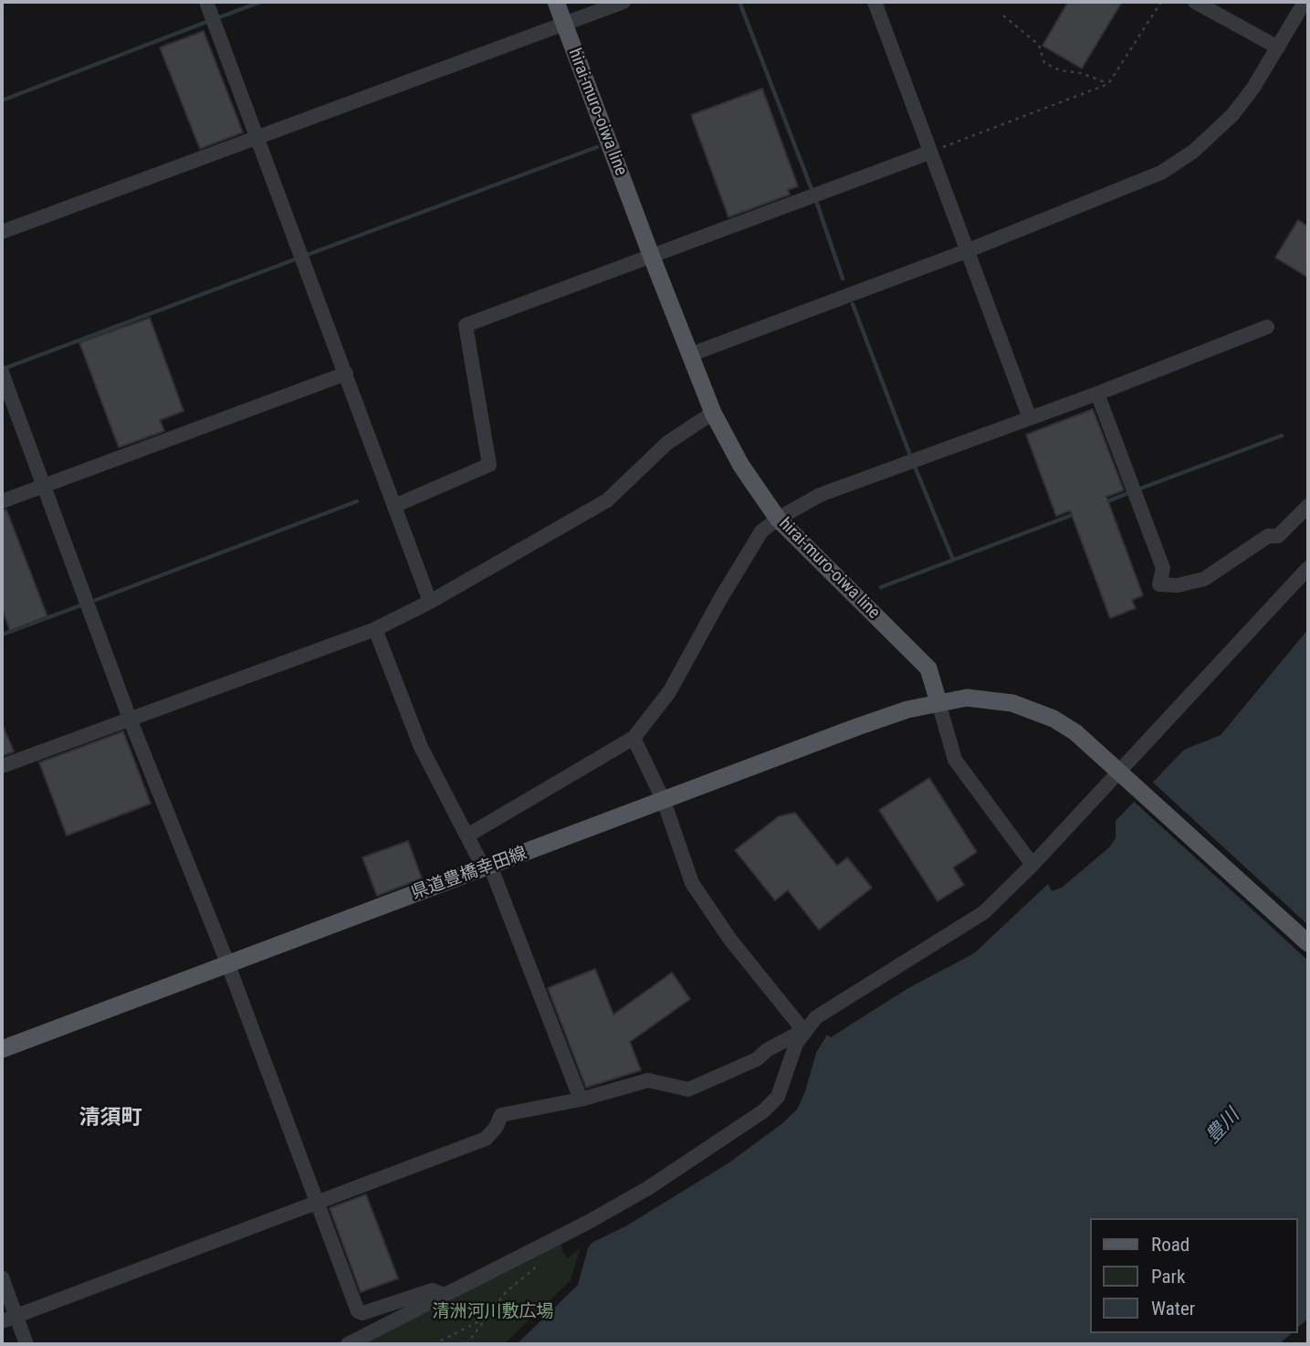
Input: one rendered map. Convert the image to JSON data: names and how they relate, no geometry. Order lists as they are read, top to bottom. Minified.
{"streets":{"main road":["hirai-muro-oiwa line","県道豊橋幸田線"]},"crossings":[["hirai-muro-oiwa line","県道豊橋幸田線"]],"districts":["清須町"],"water":["豊川"],"parks":["清洲河川敷広場"],"legend":["Road","Park","Water"]}
